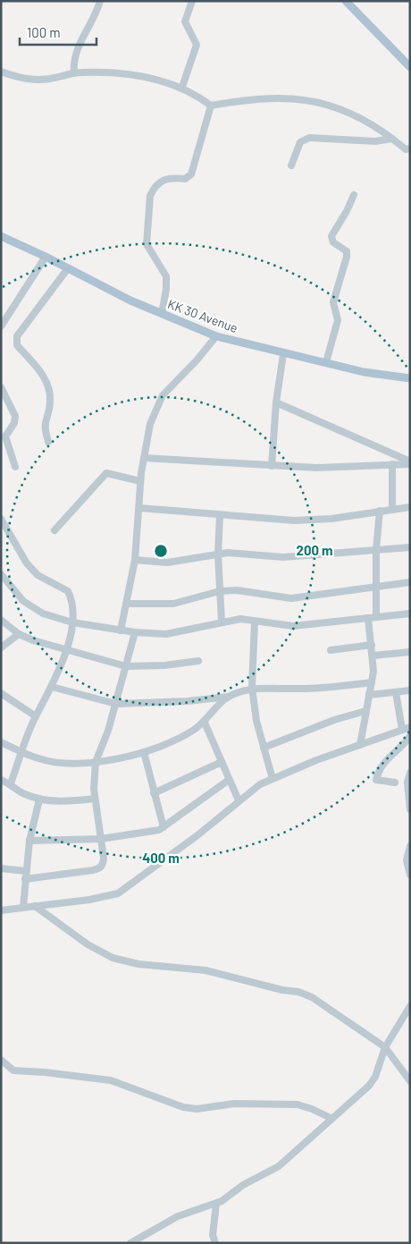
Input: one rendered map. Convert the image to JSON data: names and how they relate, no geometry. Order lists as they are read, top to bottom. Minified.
{"streets":{"main road":["KK 30 Avenue"]},"scale_bar":"100 m","rings":["200 m","400 m"]}
